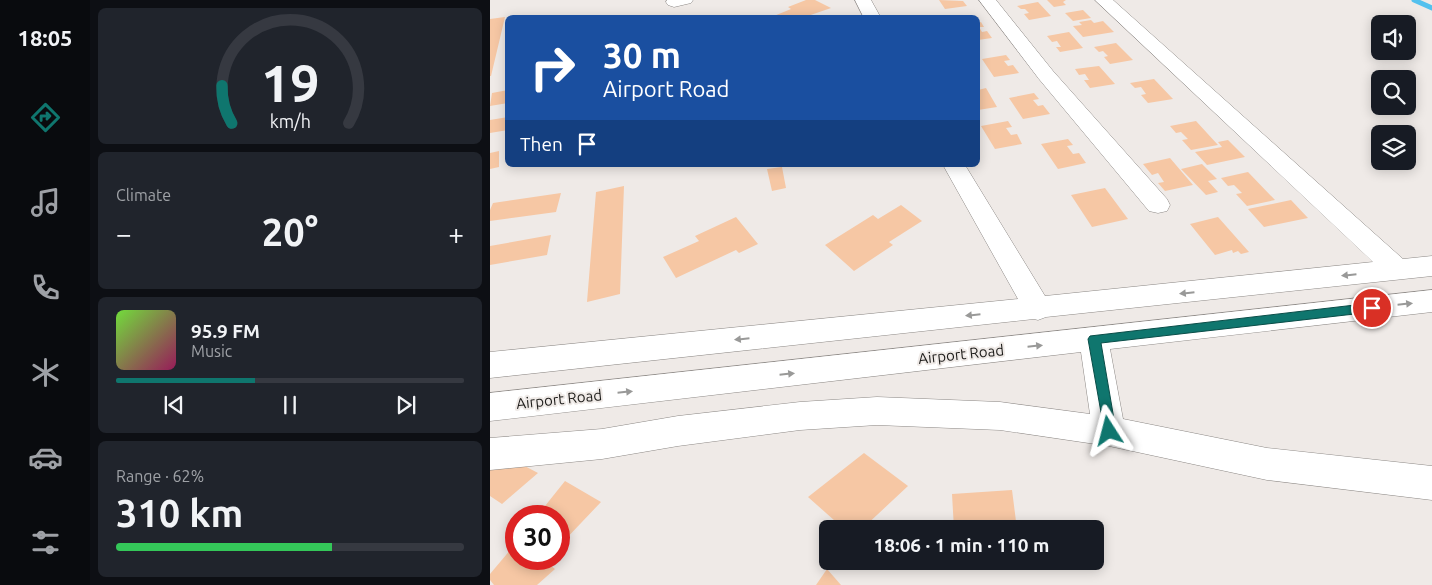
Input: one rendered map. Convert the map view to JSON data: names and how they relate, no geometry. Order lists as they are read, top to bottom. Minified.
{"streets":{"street":["Airport Road"]},"page":{"tabs":"18:05","turn":["30 m","Airport Road"],"then":"Then","tile":["Climate",["Range · 62%","310 km"]],"heat":["−","20°","+"],"song":["95.9 FM","Music"],"limit":"30","trip":"18:06 · 1 min · 110 m","gauge":["19","km/h"]}}
